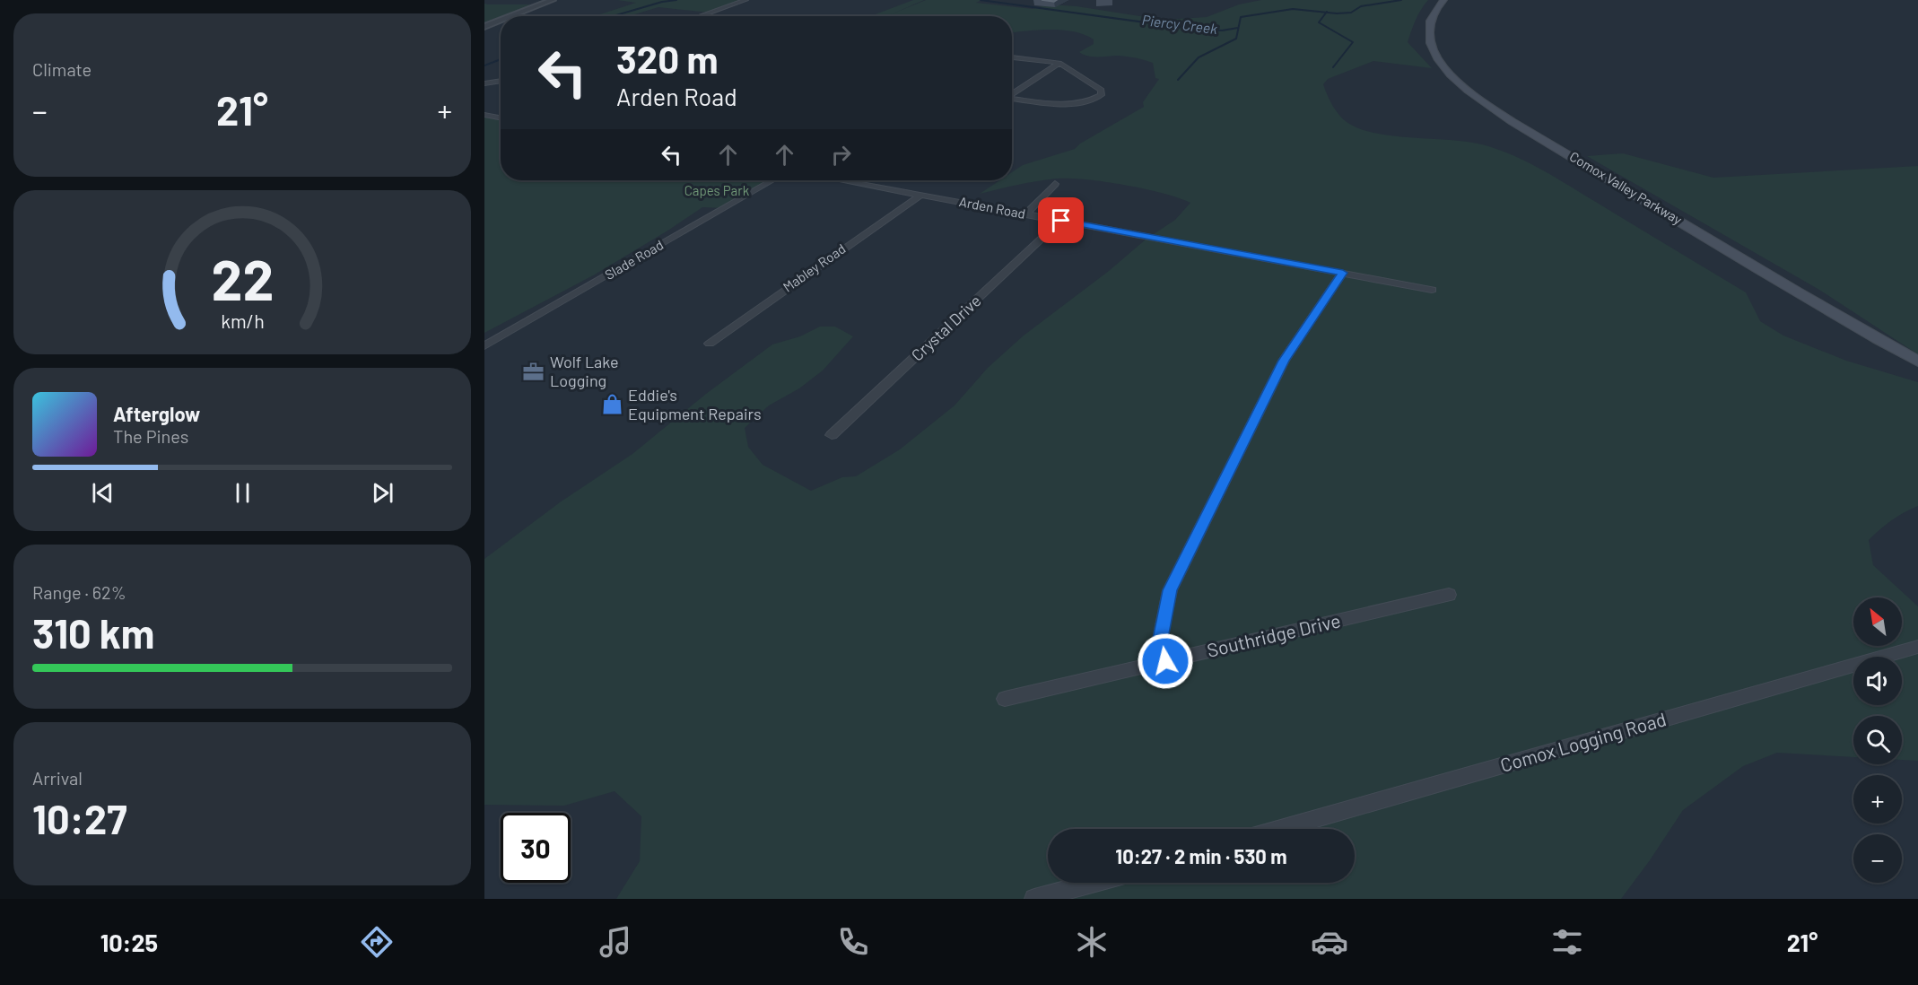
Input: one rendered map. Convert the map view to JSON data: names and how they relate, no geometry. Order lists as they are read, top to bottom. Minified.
{"streets":{"main road":["Comox Valley Parkway"],"street":["Arden Road","Slade Road","Mabley Road","Crystal Drive","Southridge Drive","Comox Logging Road"]},"crossings":[["Arden Road","Mabley Road"],["Arden Road","Crystal Drive"]],"water":["Piercy Creek"],"parks":["Capes Park"],"places":{"office":["Wolf Lake Logging"],"shop":["Eddie's Equipment Repairs"]},"north":"top left","page":{"tile":["Climate",["Range · 62%","310 km"],["Arrival","10:27"]],"turn":["320 m","Arden Road"],"heat":["−","21°","+"],"song":["Afterglow","The Pines"],"map_buttons":["+","−"],"limit":"30","trip":"10:27 · 2 min · 530 m","tabs":["10:25","21°"],"gauge":["22","km/h"]}}
